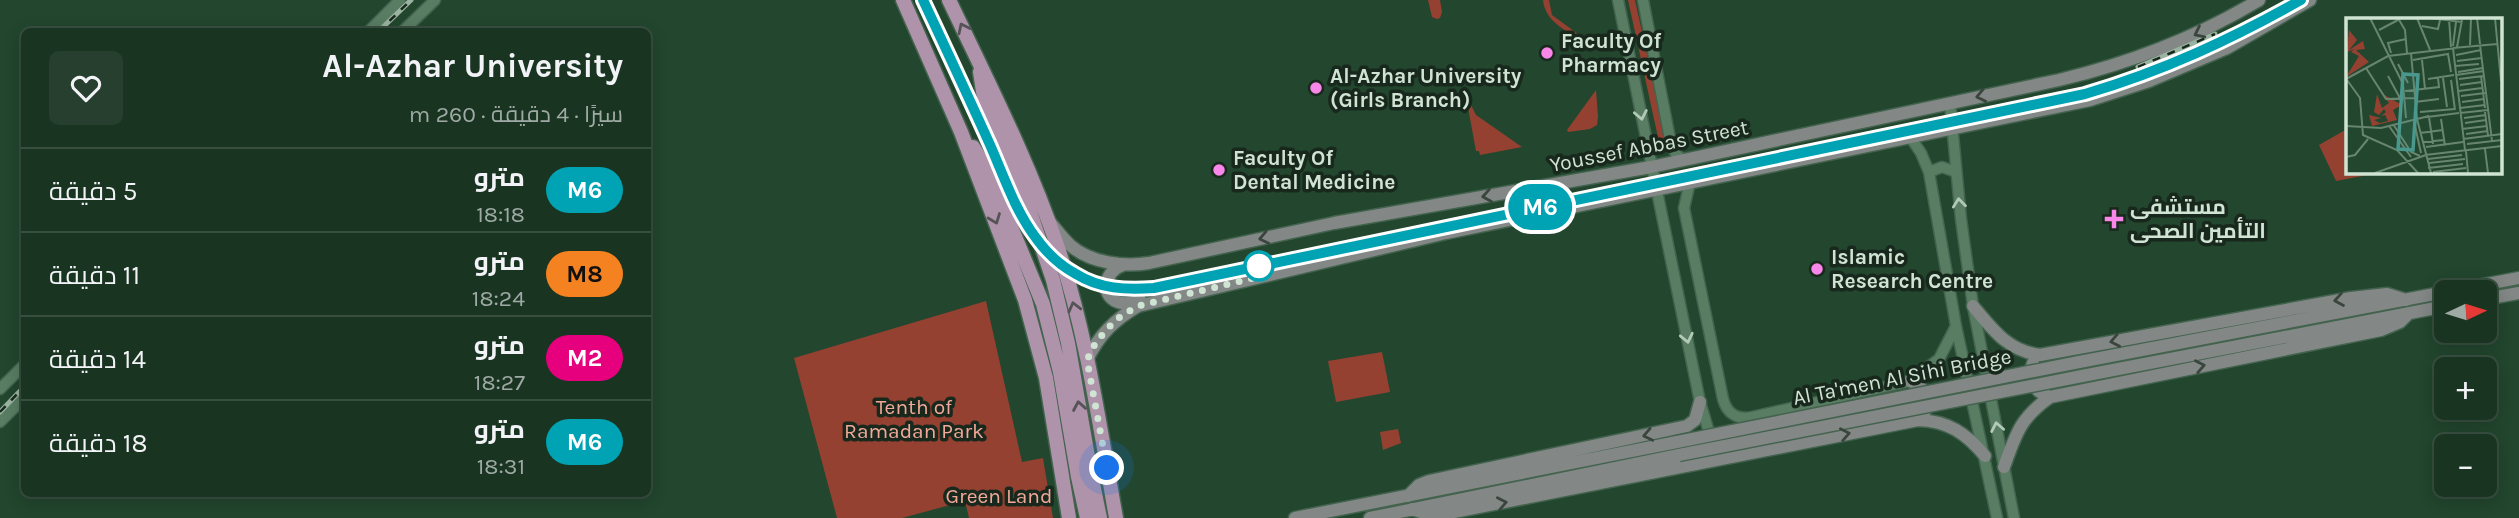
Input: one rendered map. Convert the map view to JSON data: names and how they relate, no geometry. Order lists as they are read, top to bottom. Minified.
{"streets":{"main road":["Youssef Abbas Street","Al Ta'men Al Sihi Bridge"]},"parks":["Tenth of Ramadan Park","Green Land"],"places":{"other":["Faculty Of Pharmacy","Al-Azhar University (Girls Branch)","Faculty Of Dental Medicine","Islamic Research Centre"],"health":["مستشفى التأمين الصحى"]},"lines":["metro line M6"],"north":"right","page":{"on_map":"M6","heading":["Al-Azhar University","سيرًا · 4 دقيقة · 260 m"],"list":[{"mark":"M6","name":"مترو","note":"18:18","value":"5 دقيقة"},{"mark":"M8","name":"مترو","note":"18:24","value":"11 دقيقة"},{"mark":"M2","name":"مترو","note":"18:27","value":"14 دقيقة"},{"mark":"M6","name":"مترو","note":"18:31","value":"18 دقيقة"}],"map_buttons":["+","−"]}}
